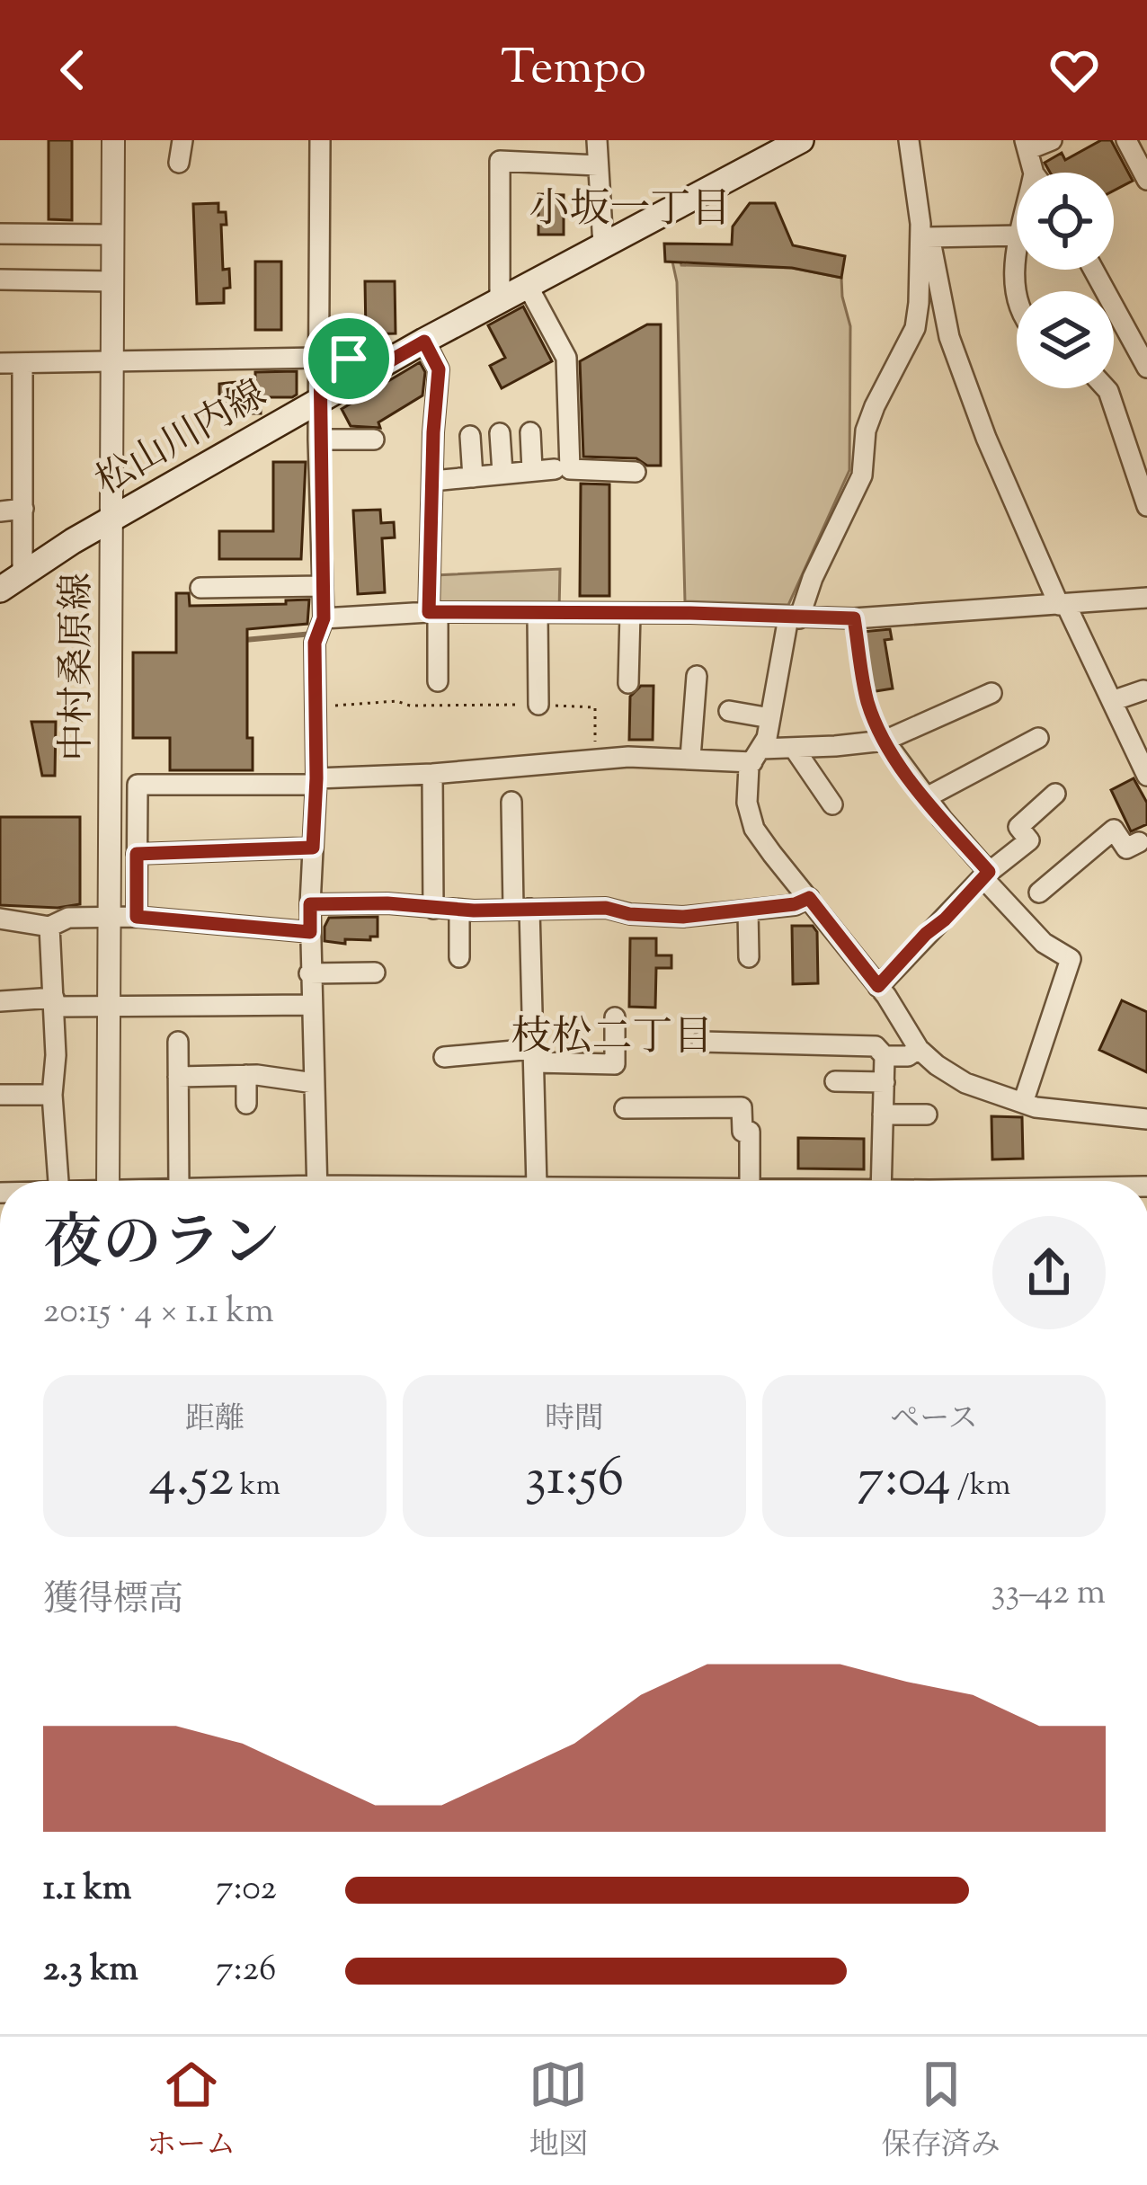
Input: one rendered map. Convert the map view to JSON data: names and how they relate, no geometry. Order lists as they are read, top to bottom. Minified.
{"streets":{"main road":["松山川内線"],"street":["中村桑原線"]},"crossings":[["松山川内線","中村桑原線"]],"districts":["小坂一丁目","枝松二丁目"],"page":{"header":"Tempo","heading":["夜のラン","20:15 · 4 × 1.1 km"],"stats":[["距離","4.52 km"],["時間","31:56"],["ペース","7:04 /km"]],"chart":["獲得標高","33–42 m"],"list":[{"name":"1.1 km","note":"7:02"},{"name":"2.3 km","note":"7:26"}],"tabs":["ホーム","地図","保存済み"]}}
